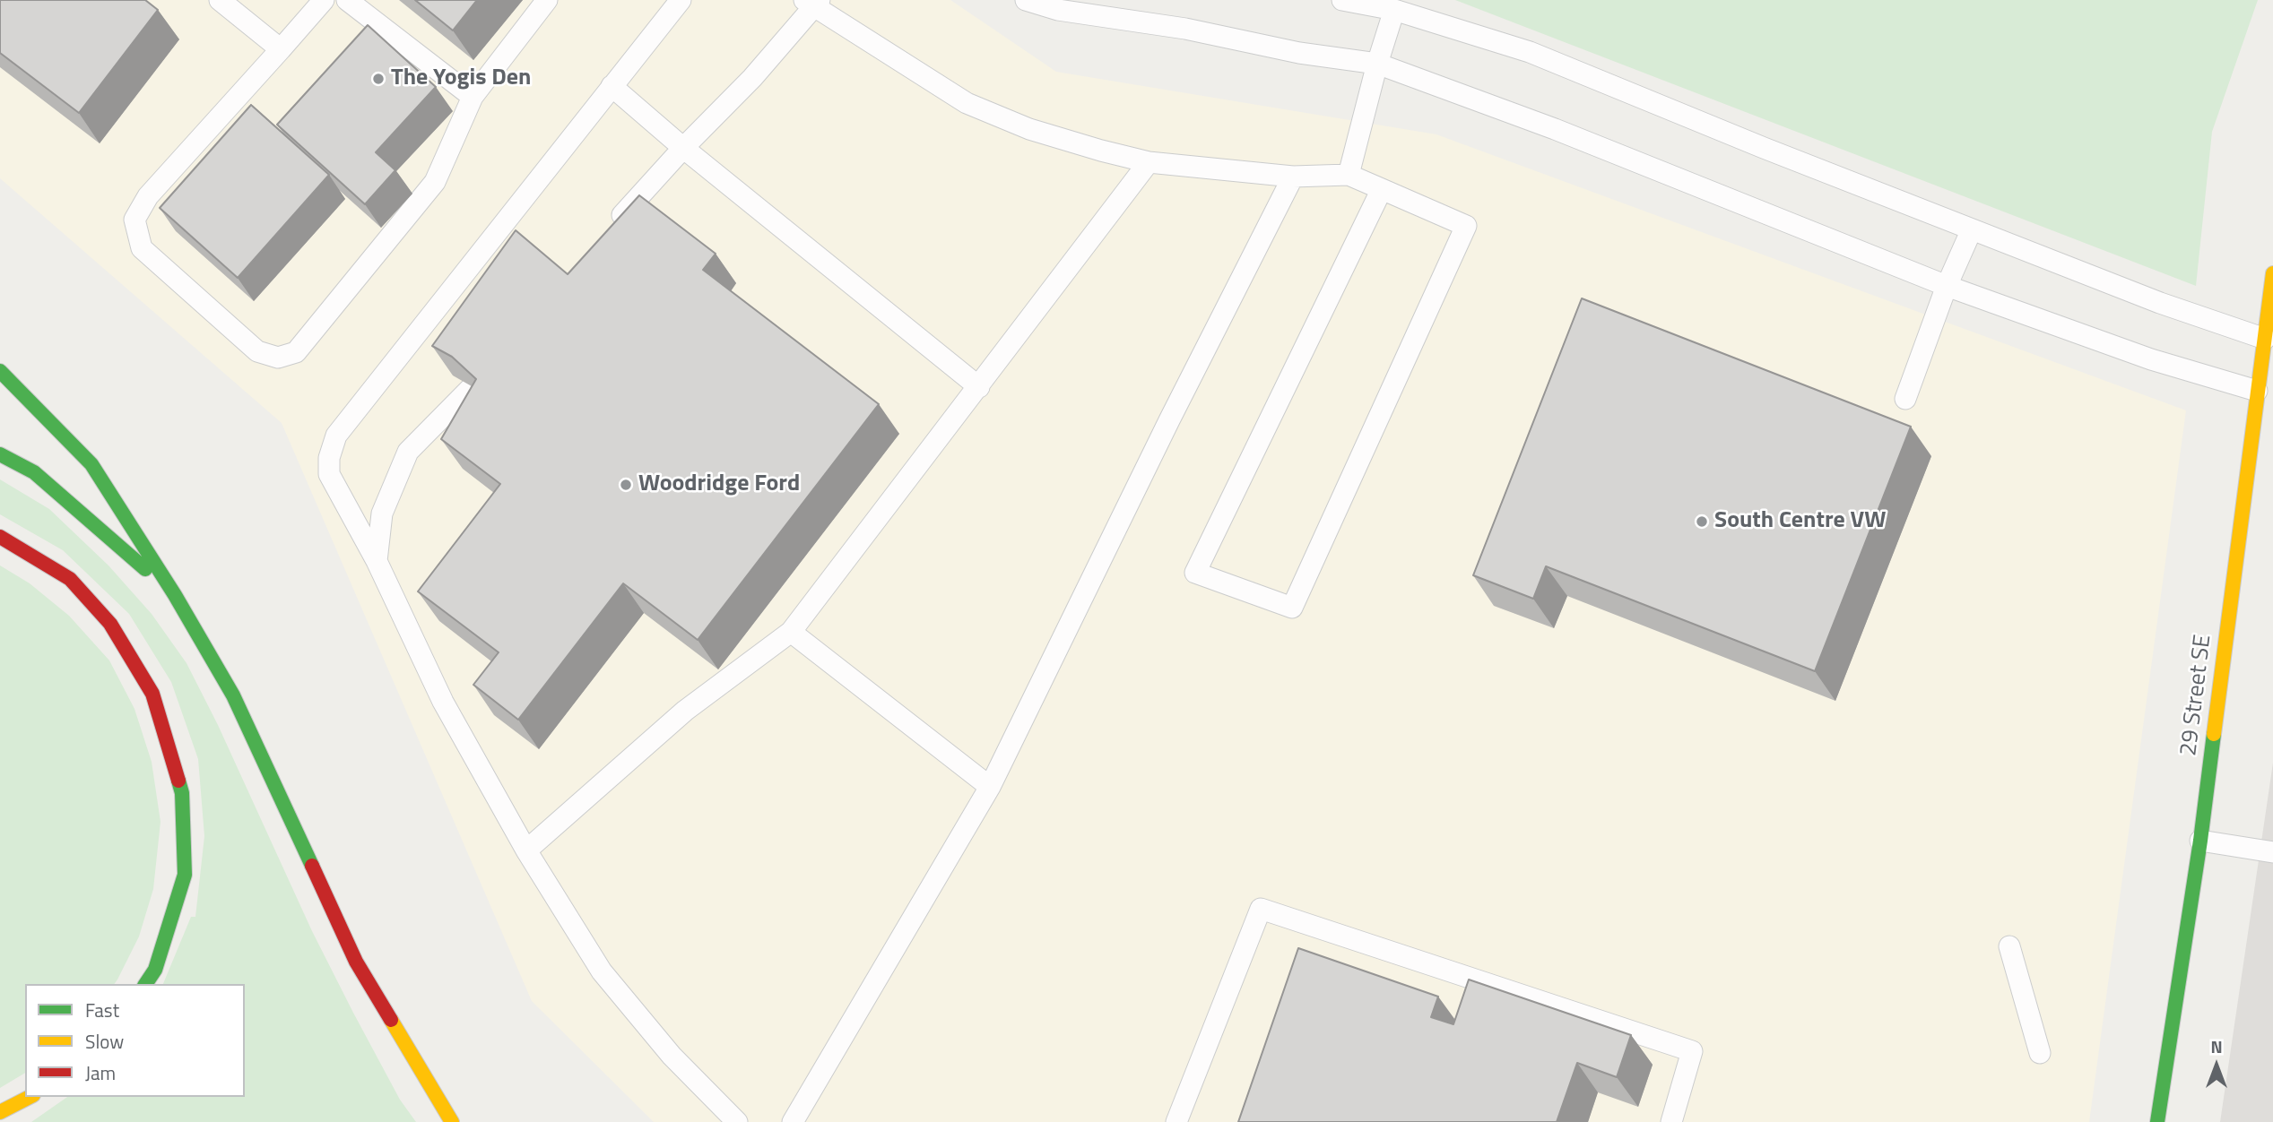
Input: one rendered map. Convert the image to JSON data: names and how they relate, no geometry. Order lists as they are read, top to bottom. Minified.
{"streets":{"main road":["29 Street SE"]},"places":["The Yogis Den","Woodridge Ford","South Centre VW"],"legend":["Fast","Slow","Jam"],"north":"top"}
